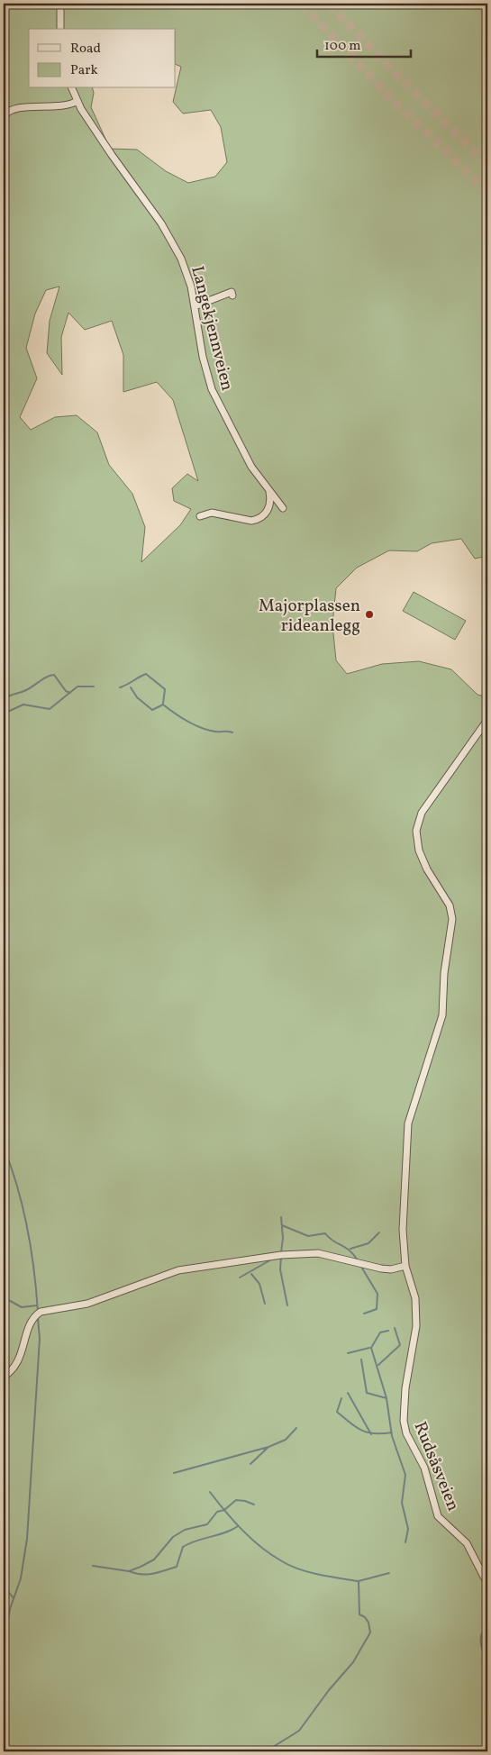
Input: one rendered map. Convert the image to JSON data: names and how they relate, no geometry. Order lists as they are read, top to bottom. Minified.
{"streets":{"street":["Langekjennveien","Rudsåsveien"]},"places":["Majorplassen rideanlegg"],"legend":["Road","Park"],"scale_bar":"100 m"}
